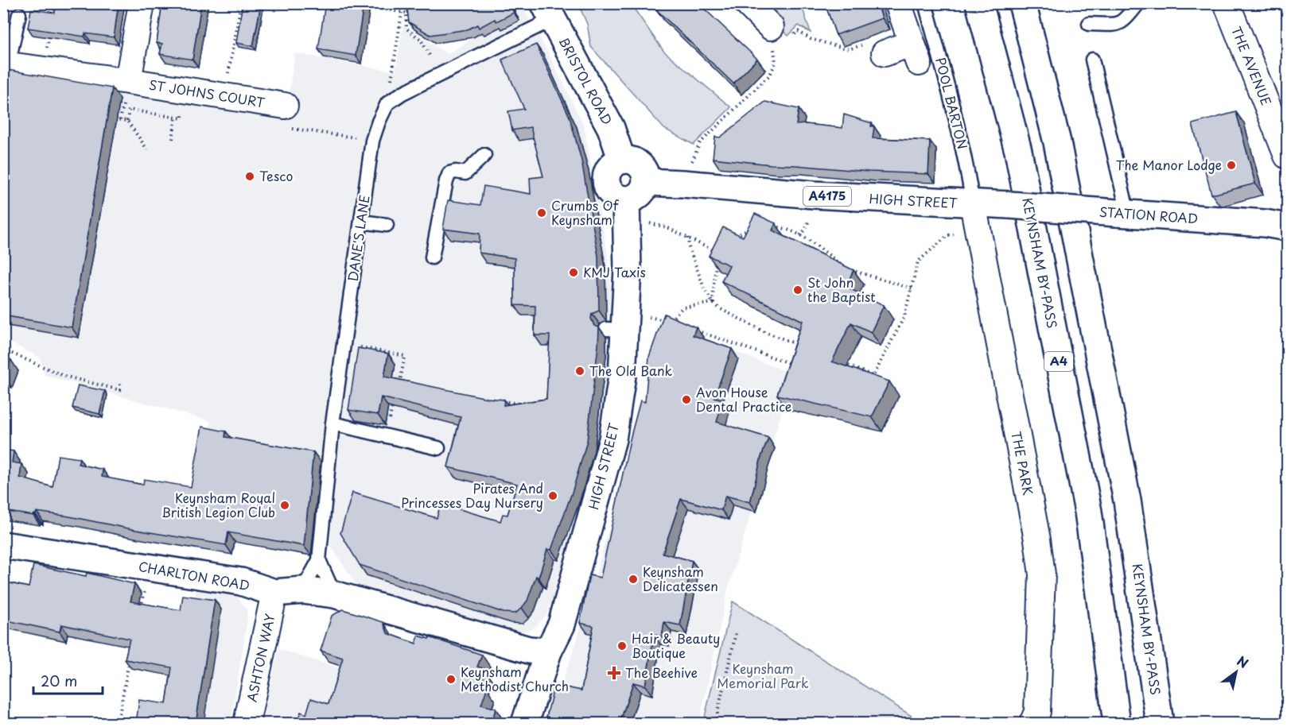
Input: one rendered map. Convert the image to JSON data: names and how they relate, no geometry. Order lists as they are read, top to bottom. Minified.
{"streets":{"main road":["BRISTOL ROAD","A4175","HIGH STREET","STATION ROAD","KEYNSHAM BY-PASS","A4","CHARLTON ROAD"],"street":["THE AVENUE","ST JOHNS COURT","THE PARK","ASHTON WAY"],"lane":["POOL BARTON","DANE'S LANE"]},"crossings":[["BRISTOL ROAD","HIGH STREET"],["POOL BARTON","HIGH STREET"],["POOL BARTON","THE PARK"],["HIGH STREET","STATION ROAD"],["HIGH STREET","THE PARK"],["HIGH STREET","CHARLTON ROAD"],["DANE'S LANE","CHARLTON ROAD"],["CHARLTON ROAD","ASHTON WAY"]],"parks":["Keynsham Memorial Park"],"places":{"other":["The Manor Lodge","Tesco","Crumbs Of Keynsham","KMJ Taxis","St John the Baptist","The Old Bank","Avon House Dental Practice","Pirates And Princesses Day Nursery","Keynsham Royal British Legion Club","Keynsham Delicatessen","Hair & Beauty Boutique","Keynsham Methodist Church"],"health":["The Beehive"]},"scale_bar":"20 m","north":"top right"}
